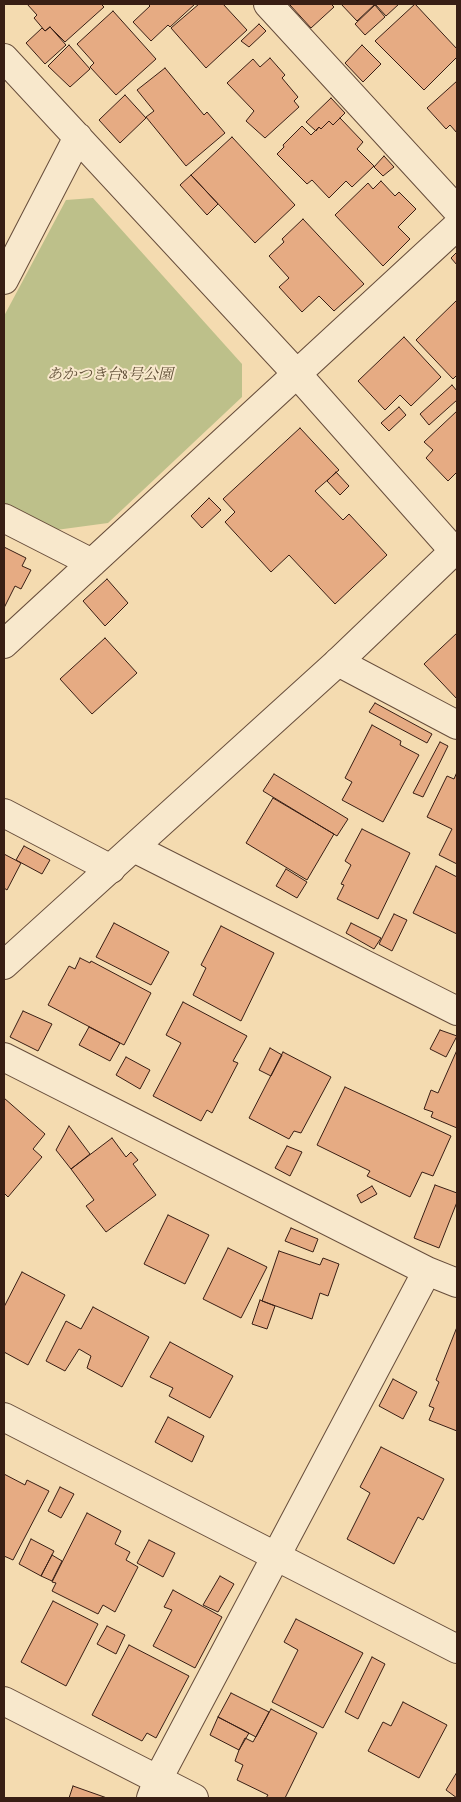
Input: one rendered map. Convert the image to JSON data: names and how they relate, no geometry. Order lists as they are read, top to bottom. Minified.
{"parks":["あかつき台8号公園"]}
